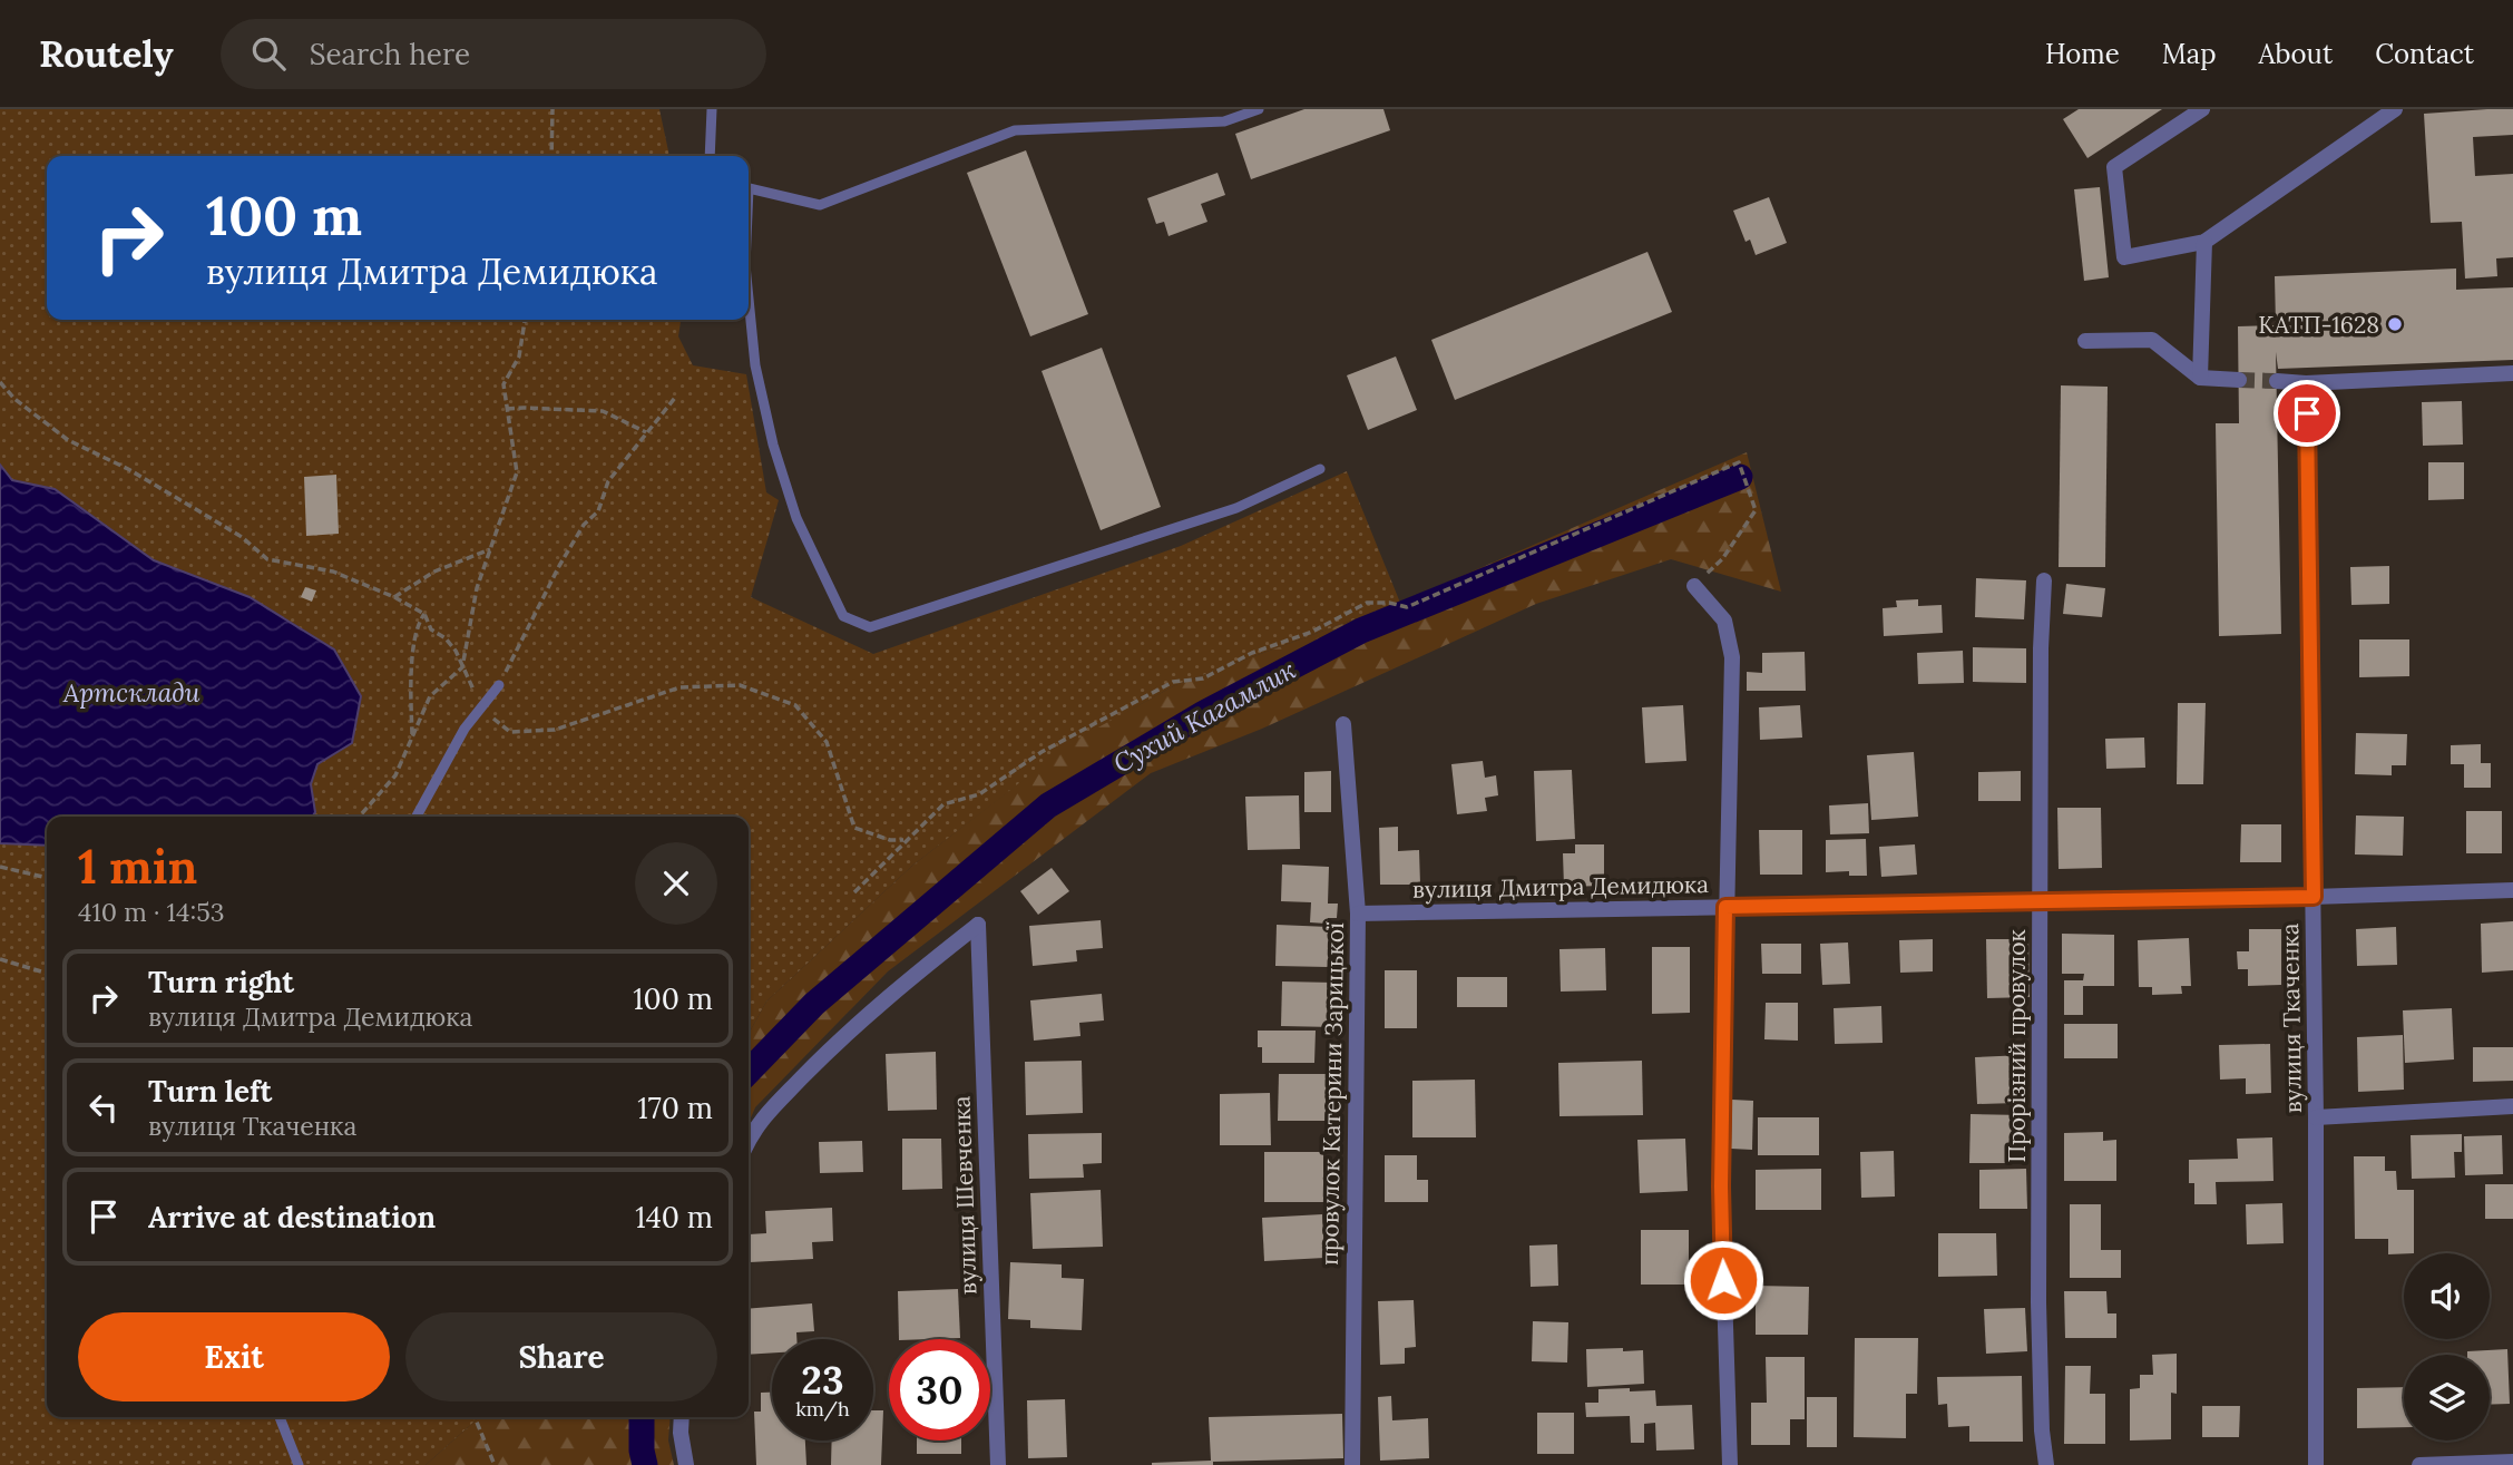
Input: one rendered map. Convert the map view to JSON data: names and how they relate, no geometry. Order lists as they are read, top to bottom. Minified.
{"streets":{"street":["вулиця Дмитра Демидюка","вулиця Ткаченка","Прорізний провулок","провулок Катерини Зарицької","вулиця Шевченка"]},"crossings":[["вулиця Дмитра Демидюка","вулиця Ткаченка"],["вулиця Дмитра Демидюка","Прорізний провулок"],["вулиця Дмитра Демидюка","провулок Катерини Зарицької"]],"water":["Артсклади","Сухий Кагамлик"],"places":["КАТП-1628"],"page":{"header":"Routely","search":"Search here","nav":["Home","Map","About","Contact"],"turn":["100 m","вулиця Дмитра Демидюка"],"heading":["1 min","410 m · 14:53"],"list":[{"name":"Turn right","note":"вулиця Дмитра Демидюка","value":"100 m"},{"name":"Turn left","note":"вулиця Ткаченка","value":"170 m"},{"name":"Arrive at destination","value":"140 m"}],"buttons":["Exit","Share"],"speed":"23 km/h","limit":"30"}}
